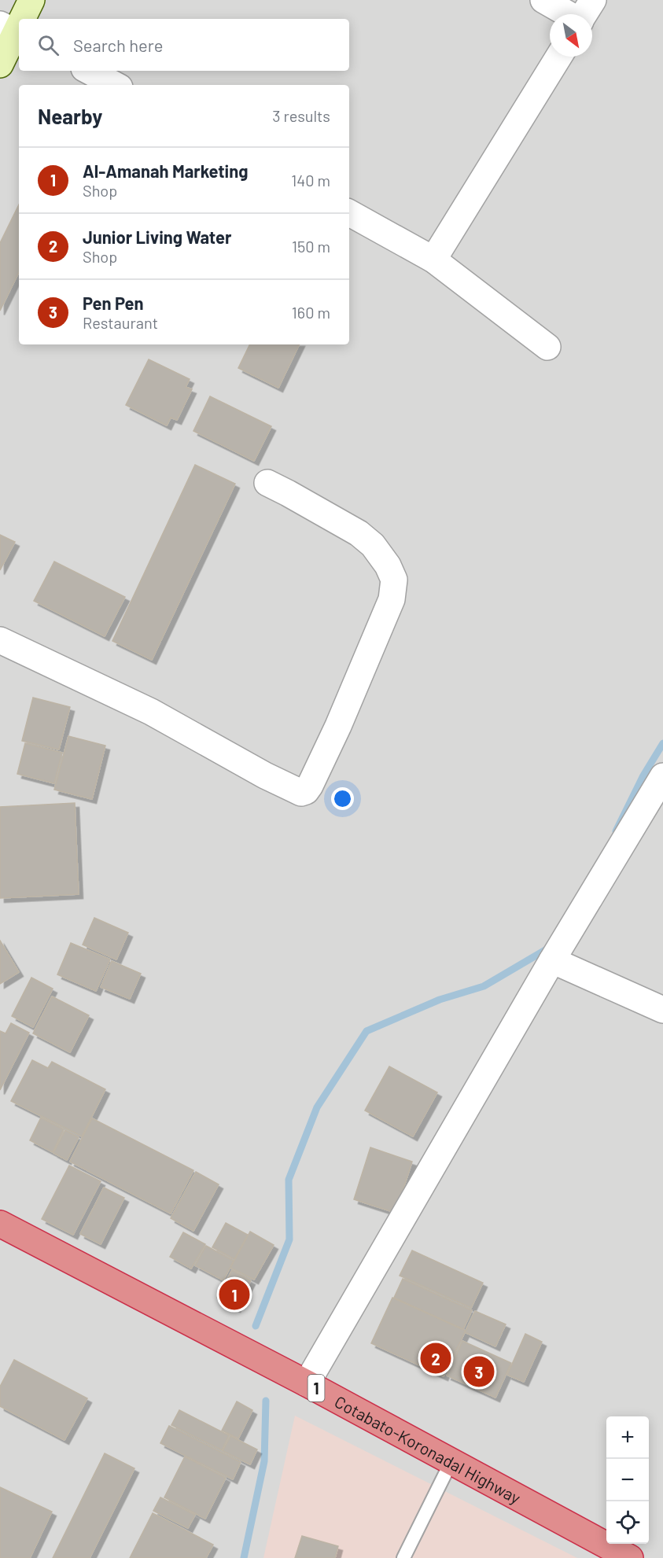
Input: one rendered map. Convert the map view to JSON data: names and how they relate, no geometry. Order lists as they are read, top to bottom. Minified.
{"streets":{"highway":["1","Cotabato-Koronadal Highway"]},"north":"bottom right","page":{"search":"Search here","heading":["Nearby","3 results"],"list":[{"mark":"1","name":"Al-Amanah Marketing","note":"Shop","value":"140 m"},{"mark":"2","name":"Junior Living Water","note":"Shop","value":"150 m"},{"mark":"3","name":"Pen Pen","note":"Restaurant","value":"160 m"}],"pins":["1","2","3"],"map_buttons":["+","−"]}}
